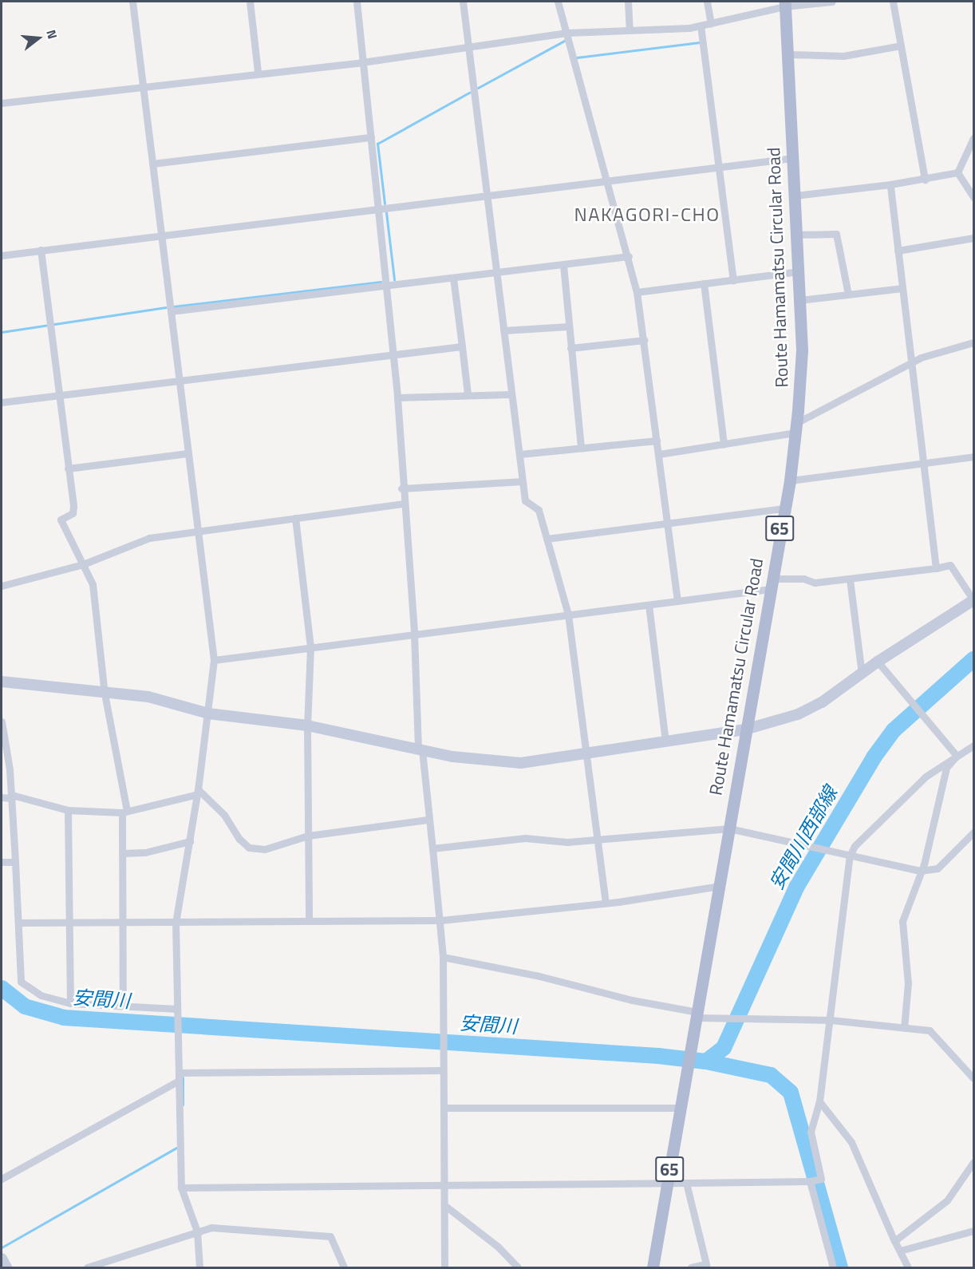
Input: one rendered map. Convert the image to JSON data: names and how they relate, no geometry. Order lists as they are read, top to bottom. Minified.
{"streets":{"main road":["Route Hamamatsu Circular Road","65"]},"districts":["NAKAGORI-CHO"],"water":["安間川西部線","安間川"],"north":"right"}
